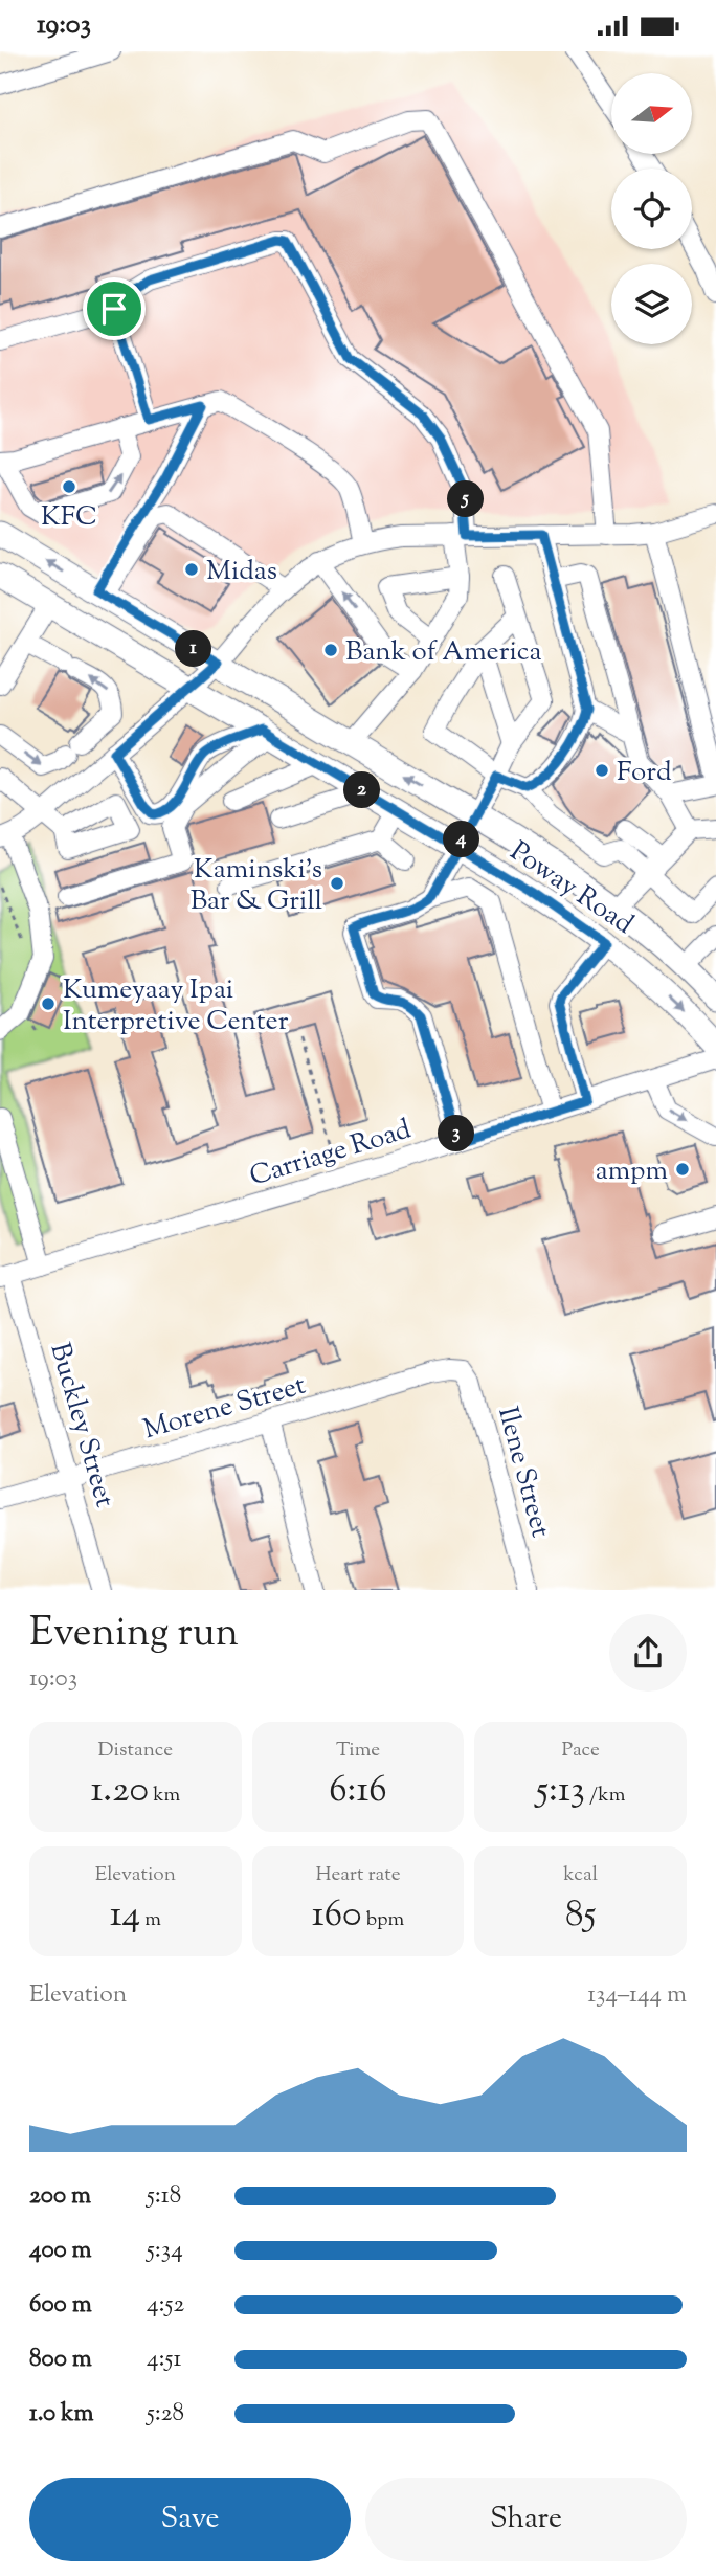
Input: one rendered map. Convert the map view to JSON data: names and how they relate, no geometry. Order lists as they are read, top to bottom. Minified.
{"streets":{"main road":["Poway Road"],"street":["Carriage Road","Morene Street","Buckley Street","Ilene Street"]},"crossings":[["Carriage Road","Buckley Street"],["Morene Street","Buckley Street"],["Morene Street","Ilene Street"]],"places":["KFC","Midas","Bank of America","Ford","Kaminski's Bar & Grill","Kumeyaay Ipai Interpretive Center","ampm"],"north":"right","page":{"status":"19:03","pins":["5","1","2","4","3"],"heading":["Evening run","19:03"],"stats":[["Distance","1.20 km"],["Time","6:16"],["Pace","5:13 /km"],["Elevation","14 m"],["Heart rate","160 bpm"],["kcal","85"]],"chart":["Elevation","134–144 m"],"list":[{"name":"200 m","note":"5:18"},{"name":"400 m","note":"5:34"},{"name":"600 m","note":"4:52"},{"name":"800 m","note":"4:51"},{"name":"1.0 km","note":"5:28"}],"buttons":["Save","Share"]}}
